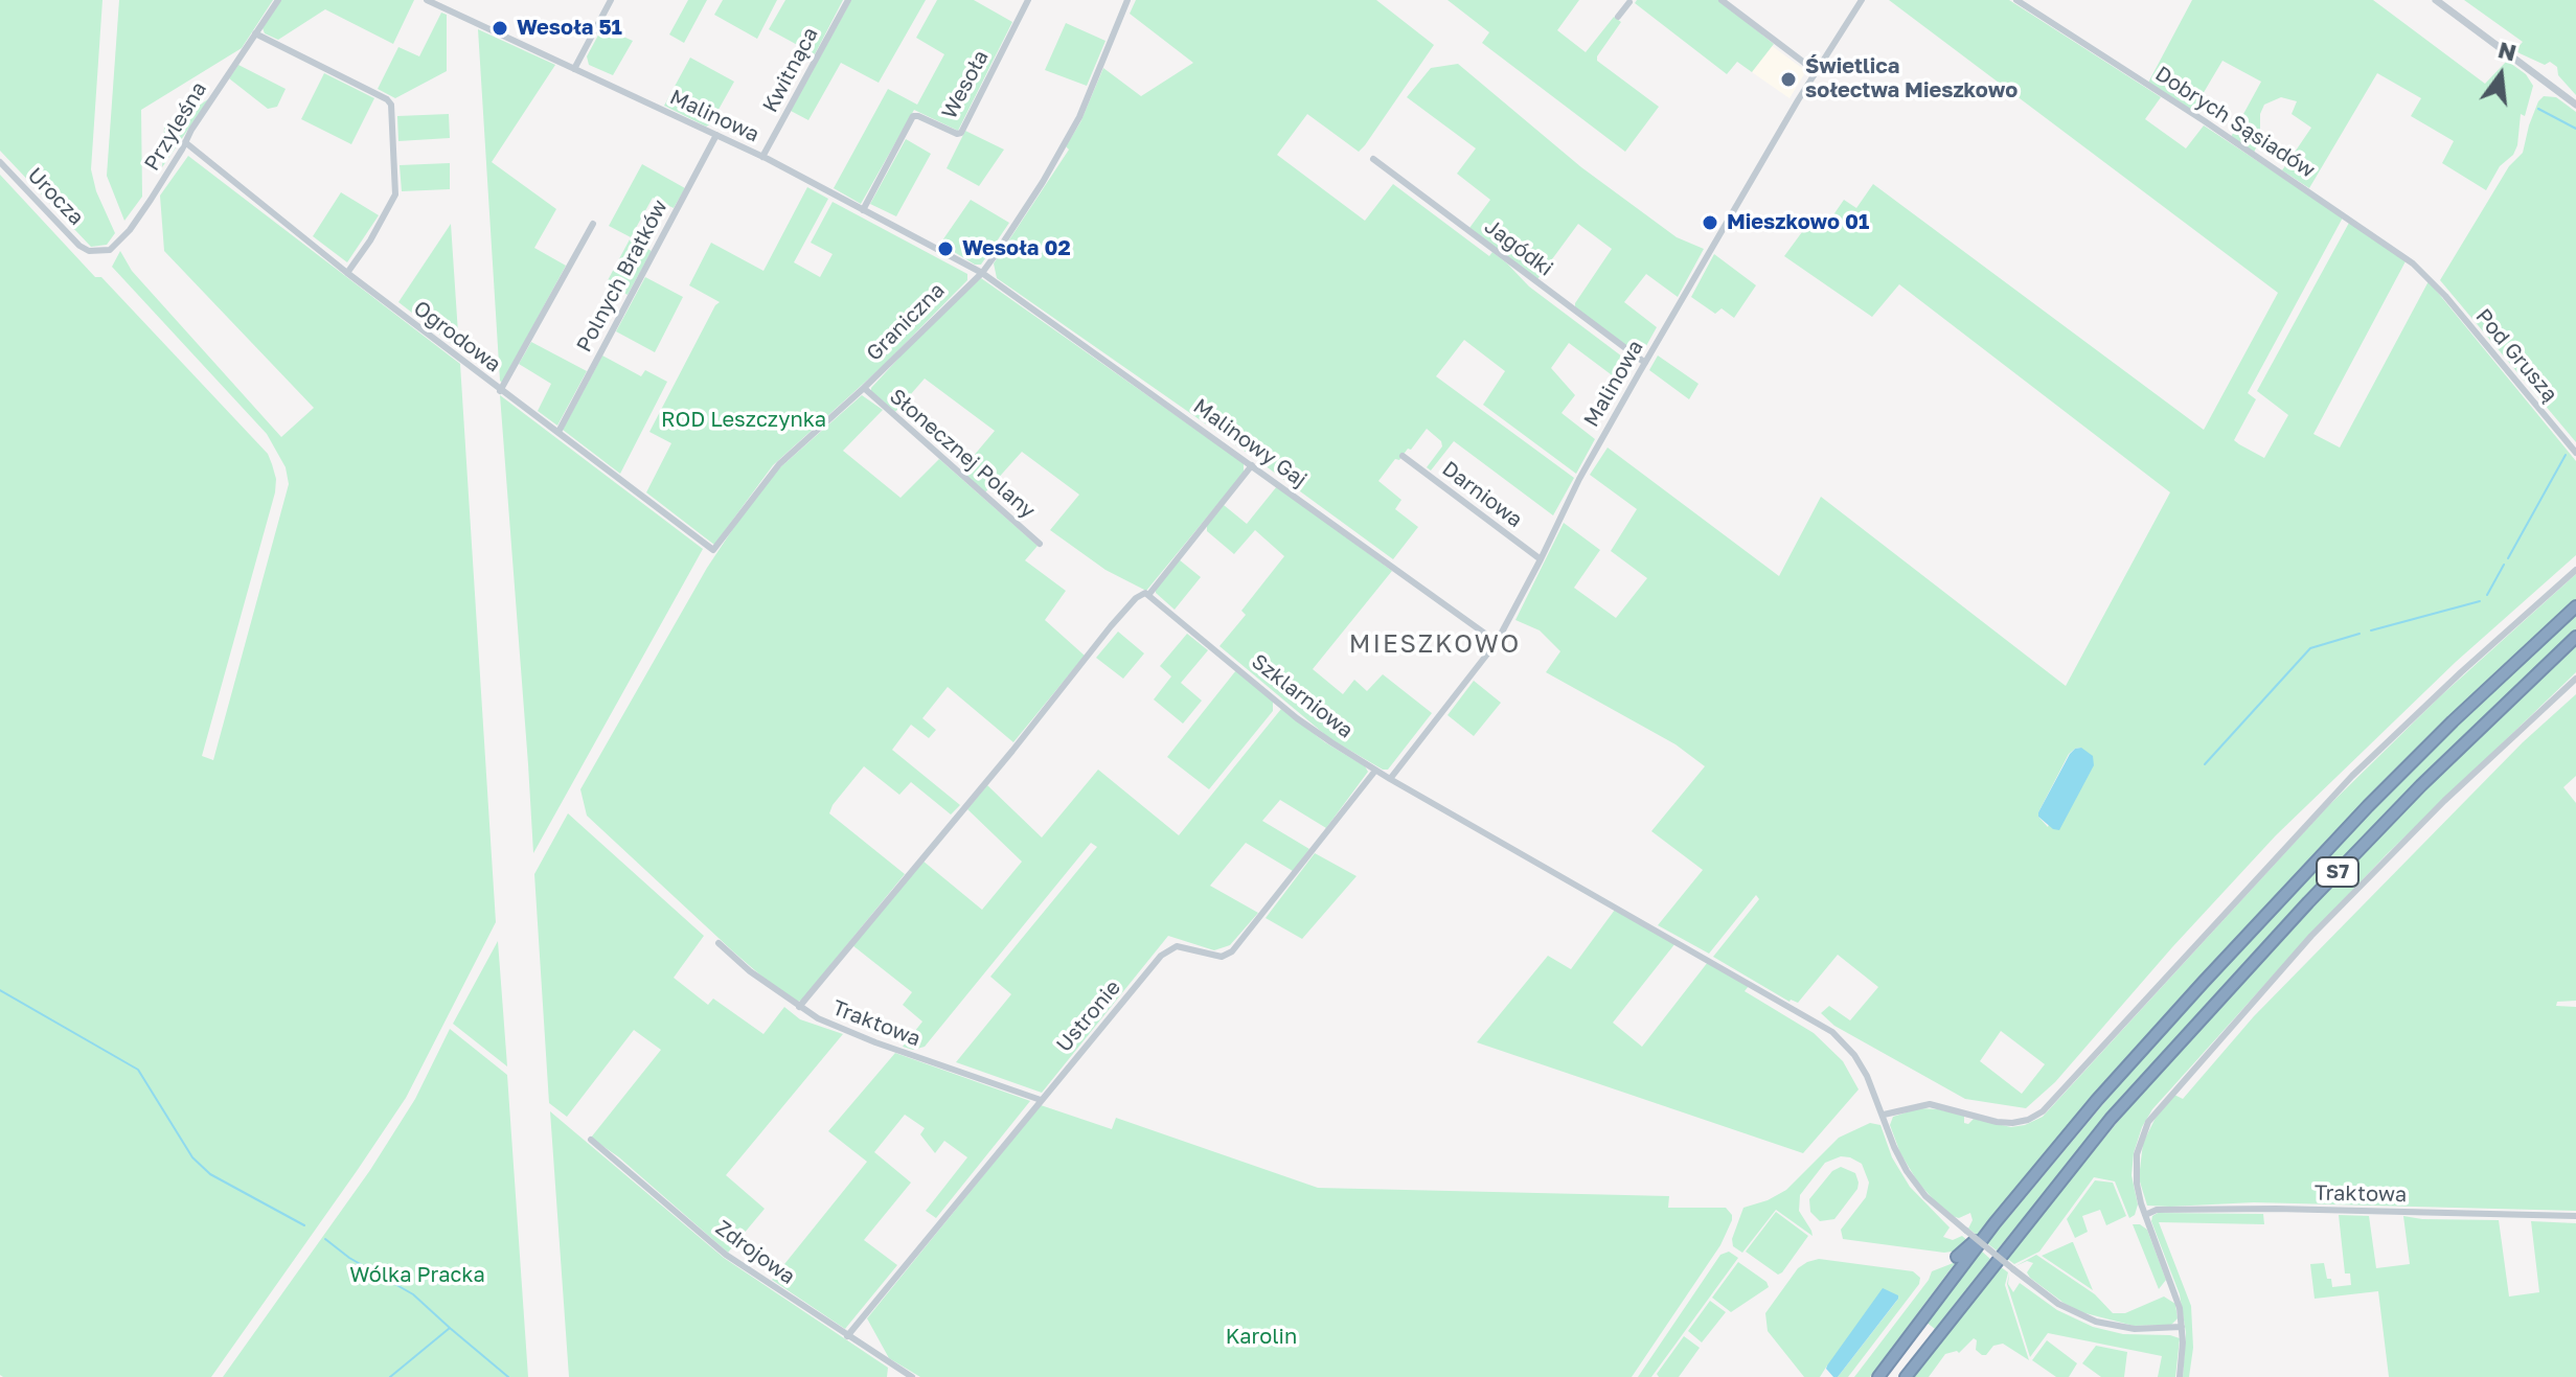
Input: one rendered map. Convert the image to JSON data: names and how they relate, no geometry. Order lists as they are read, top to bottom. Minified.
{"streets":{"highway":["S7"],"street":["Kwitnąca","Wesoła","Malinowa","Dobrych Sąsiadów","Przyleśna","Urocza","Jagódki","Polnych Bratków","Graniczna","Ogrodowa","Pod Gruszą","Malinowy Gaj","Słonecznej Polany","Darniowa","Szklarniowa","Ustronie","Traktowa","Zdrojowa"]},"crossings":[["Kwitnąca","Malinowa"],["Wesoła","Malinowa"],["Malinowa","Jagódki"],["Malinowa","Polnych Bratków"],["Malinowa","Graniczna"],["Malinowa","Malinowy Gaj"],["Malinowa","Darniowa"],["Malinowa","Szklarniowa"],["Dobrych Sąsiadów","Pod Gruszą"],["Przyleśna","Urocza"],["Przyleśna","Ogrodowa"],["Polnych Bratków","Ogrodowa"],["Graniczna","Ogrodowa"],["Graniczna","Malinowy Gaj"],["Graniczna","Słonecznej Polany"],["Szklarniowa","Ustronie"],["Ustronie","Traktowa"],["Ustronie","Zdrojowa"]],"districts":["MIESZKOWO"],"parks":["ROD Leszczynka","Wólka Pracka","Karolin"],"places":["Wesoła 51","Świetlica sołectwa Mieszkowo","Mieszkowo 01","Wesoła 02"],"north":"top"}
